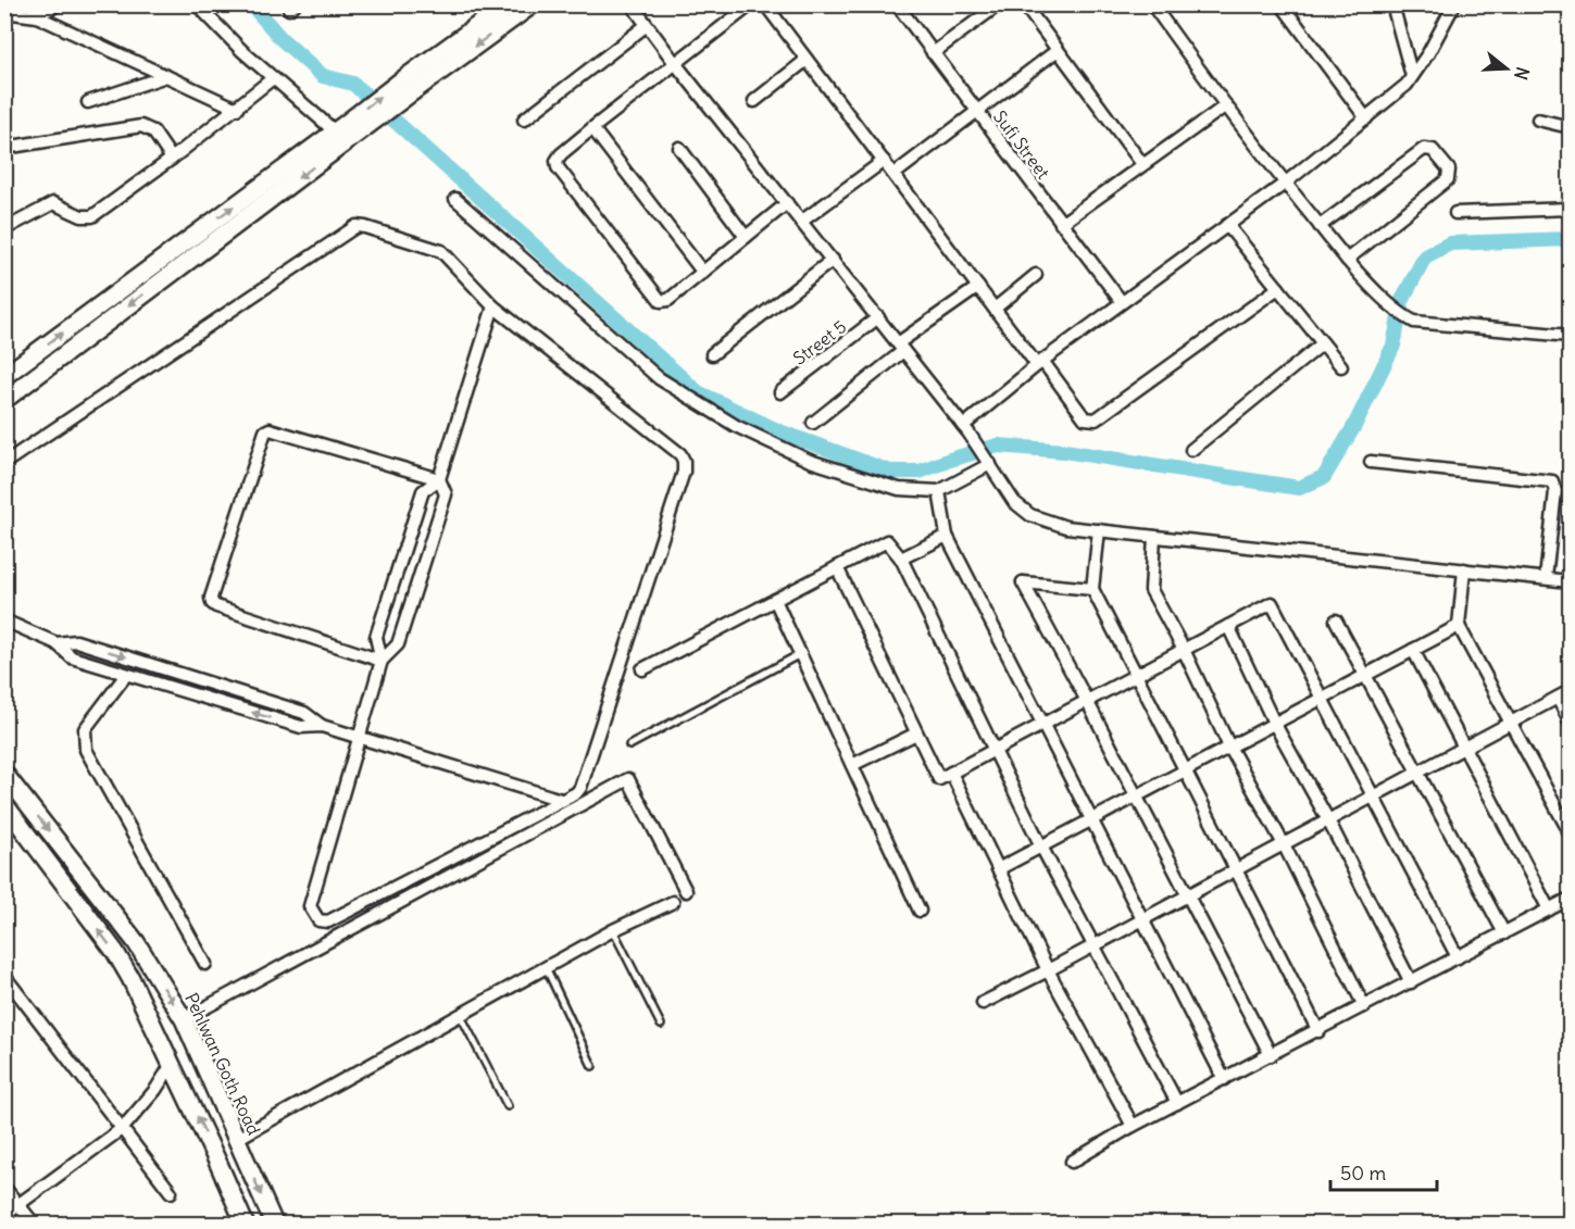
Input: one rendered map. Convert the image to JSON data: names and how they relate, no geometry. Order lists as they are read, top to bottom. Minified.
{"streets":{"street":["Sufi Street","Street 5","Pehlwan Goth Road"]},"scale_bar":"50 m","north":"right"}
